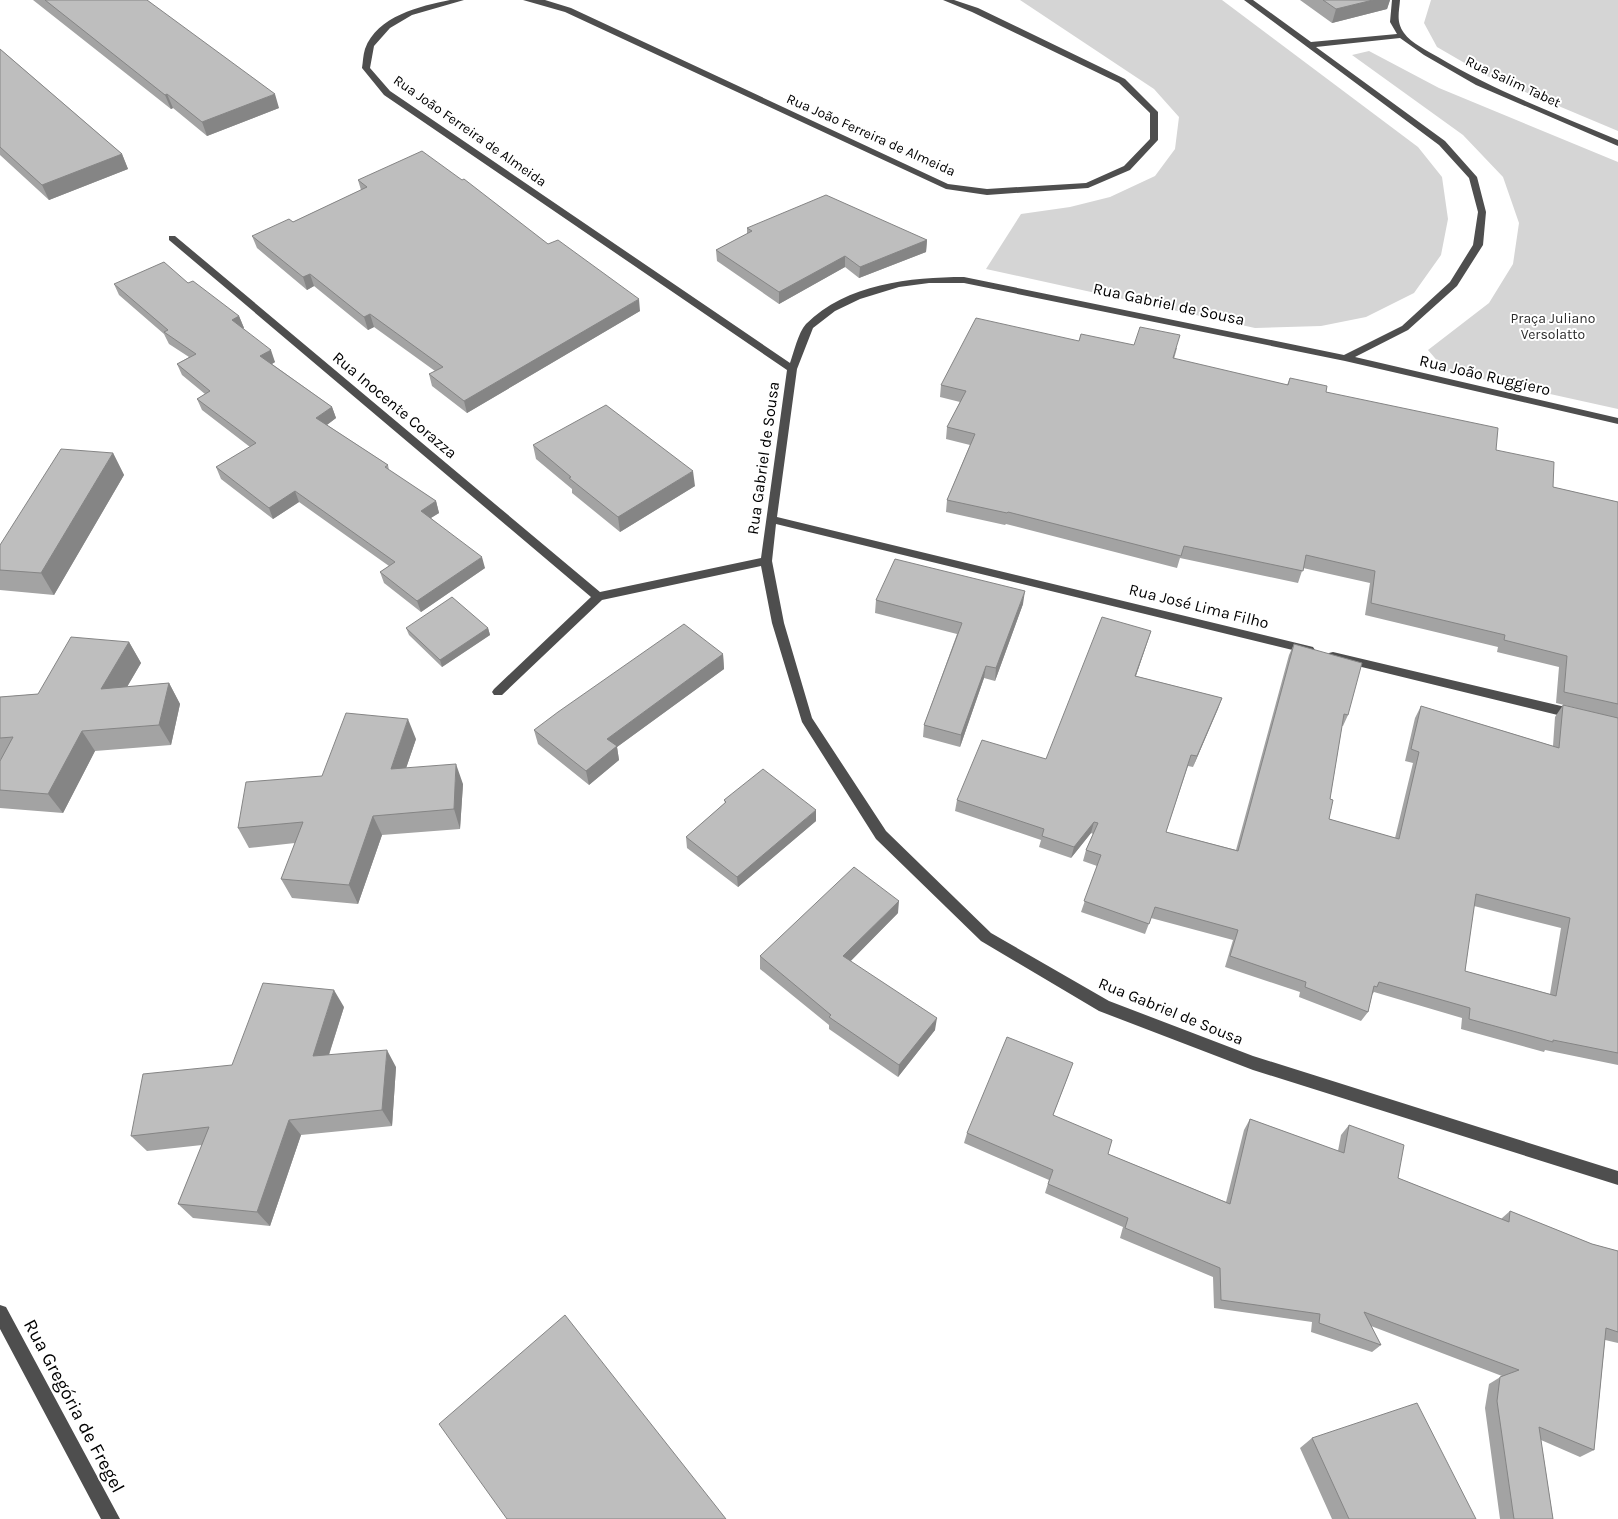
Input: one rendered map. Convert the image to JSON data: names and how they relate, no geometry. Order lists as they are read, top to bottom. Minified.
{"streets":{"street":["Rua Salim Tabet","Rua João Ferreira de Almeida","Rua Gabriel de Sousa","Rua João Ruggiero","Rua Inocente Corazza","Rua José Lima Filho","Rua Gregória de Fregel"]},"crossings":[["Rua João Ferreira de Almeida","Rua Gabriel de Sousa"],["Rua Gabriel de Sousa","Rua João Ruggiero"],["Rua Gabriel de Sousa","Rua José Lima Filho"]],"parks":["Praça Juliano Versolatto"]}
